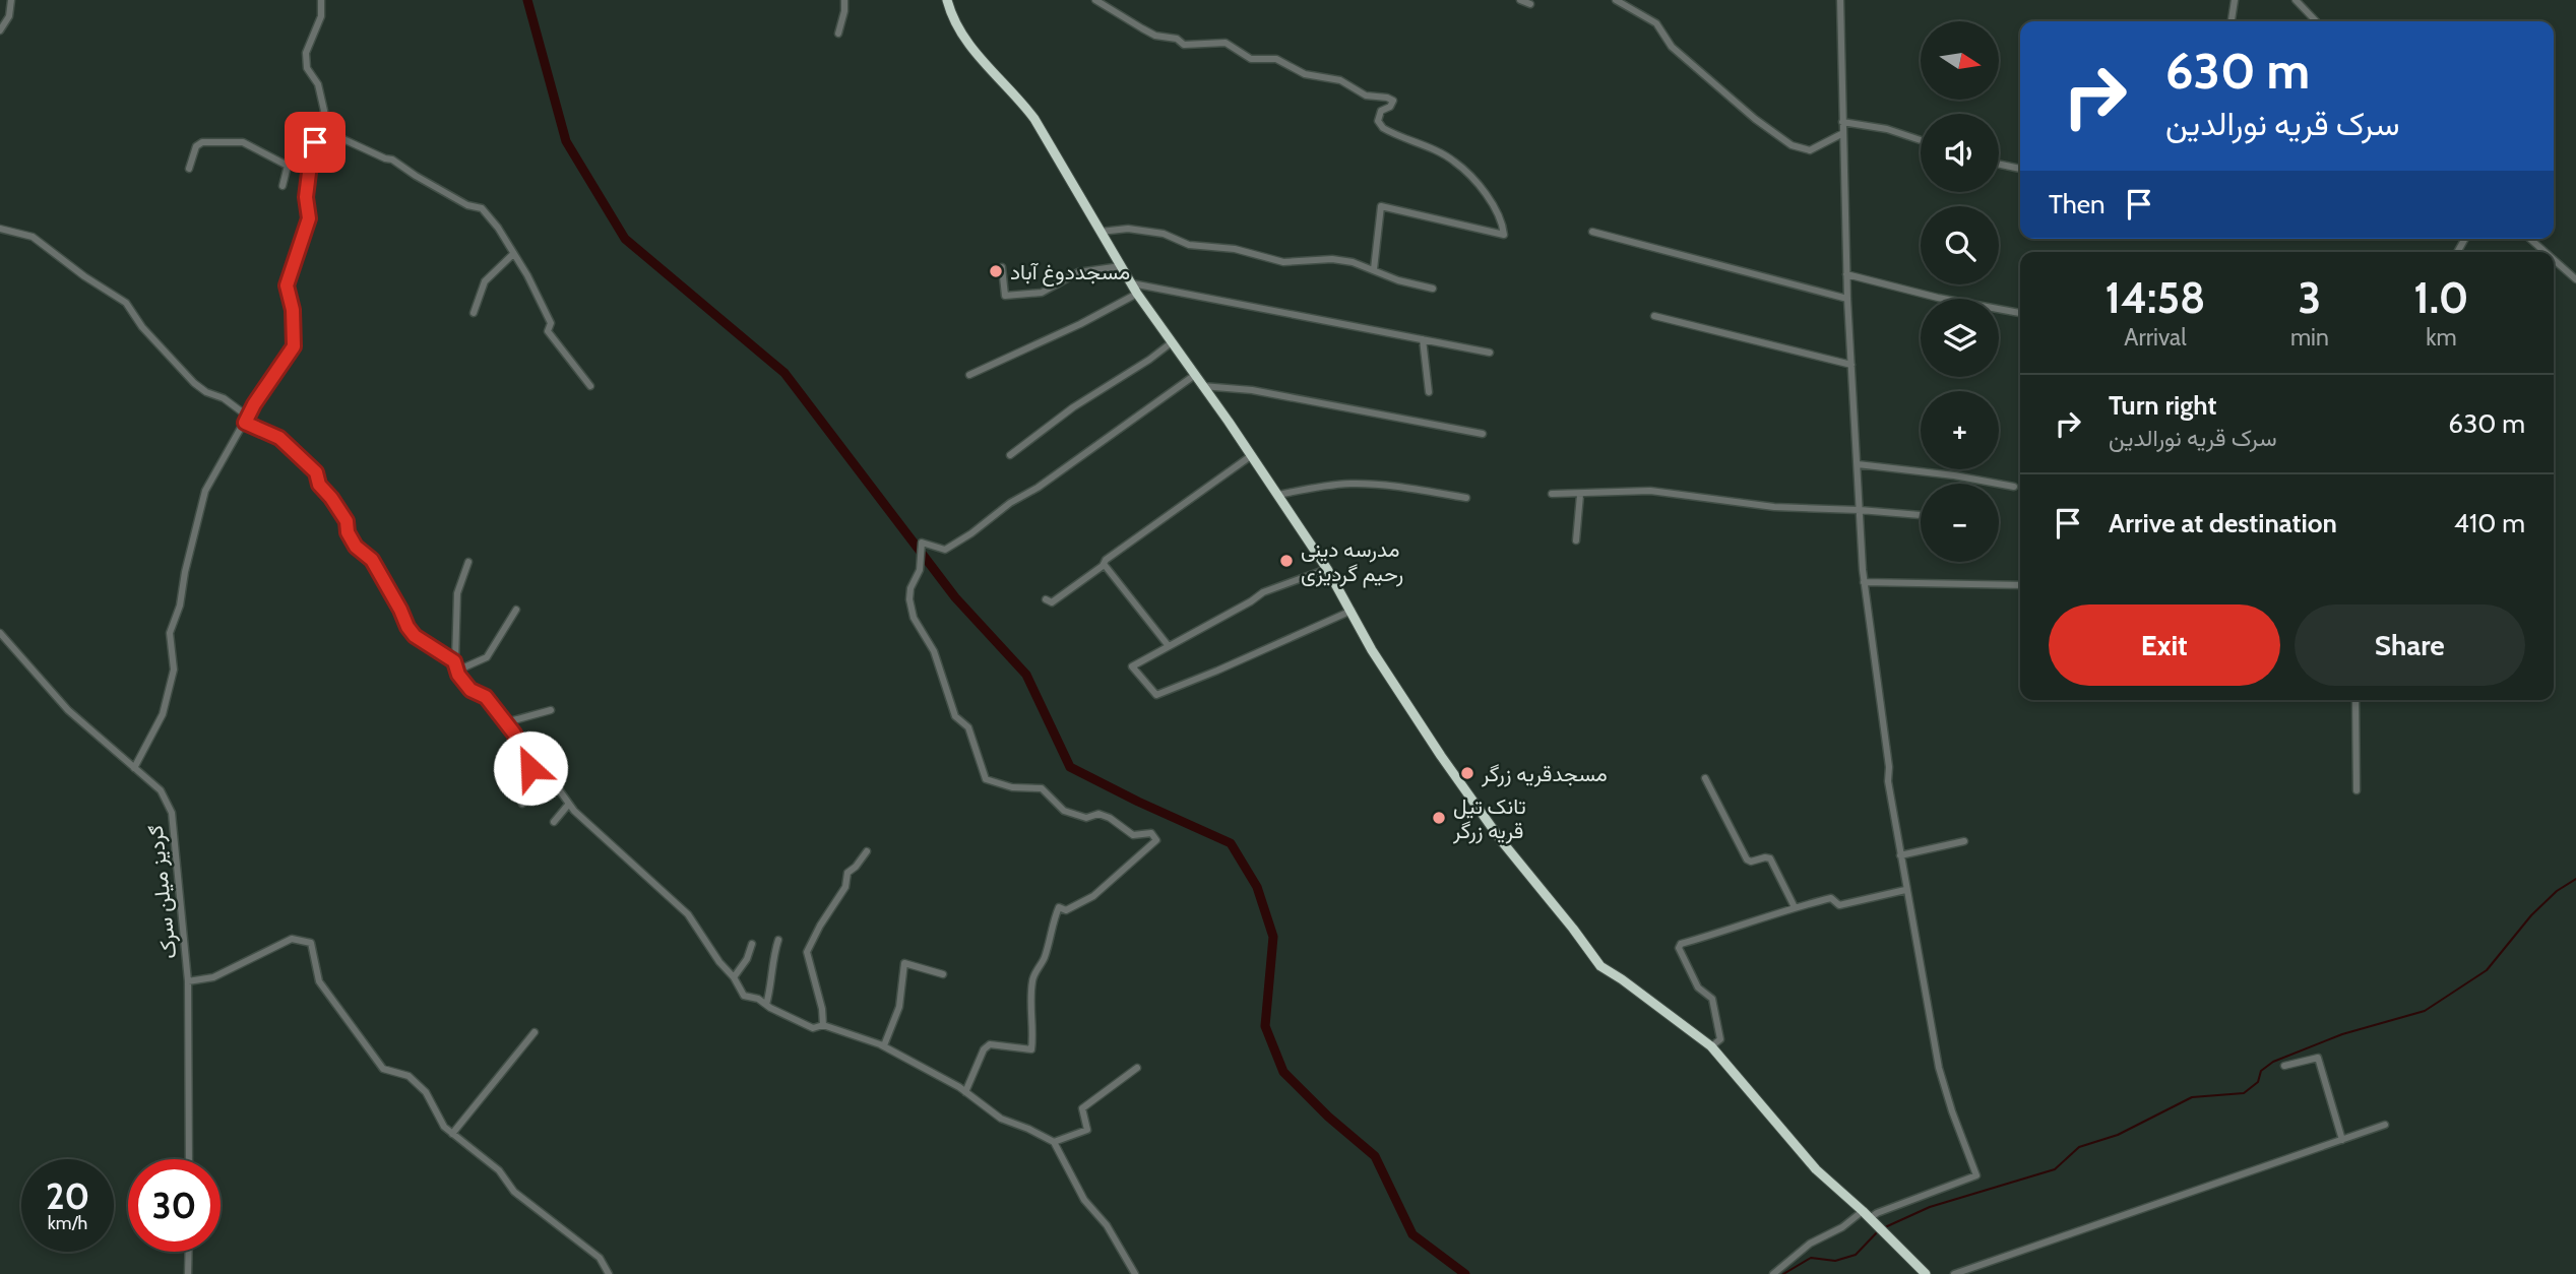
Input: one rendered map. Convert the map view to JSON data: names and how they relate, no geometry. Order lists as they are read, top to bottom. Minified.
{"streets":{"street":["ګردیز میلن سرک"]},"places":["مسجددوغ آباد","مدرسه دینی رحیم گردیزی","مسجدقریه زرگر","تانک تیل قریه زرگر"],"north":"right","page":{"map_buttons":["+","−"],"turn":["630 m","سرک قریه نورالدین"],"then":"Then","eta":["14:58","Arrival","3","min","1.0","km"],"list":[{"name":"Turn right","note":"سرک قریه نورالدین","value":"630 m"},{"name":"Arrive at destination","value":"410 m"}],"buttons":["Exit","Share"],"speed":"20 km/h","limit":"30"}}
